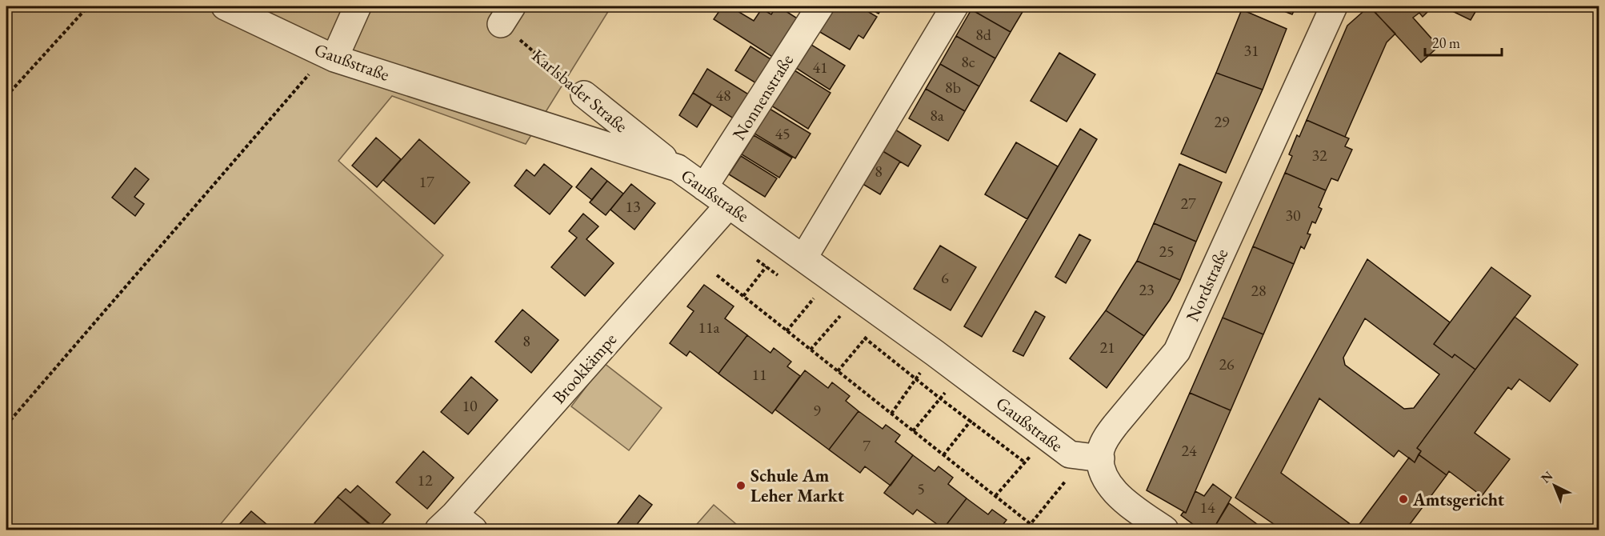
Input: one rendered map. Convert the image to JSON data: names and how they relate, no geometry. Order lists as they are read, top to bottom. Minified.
{"streets":{"street":["Gaußstraße","Karlsbader Straße","Nonnenstraße","Nordstraße","Brookkämpe"]},"crossings":[["Gaußstraße","Karlsbader Straße"],["Gaußstraße","Nonnenstraße"],["Gaußstraße","Nordstraße"],["Gaußstraße","Brookkämpe"]],"places":["Schule Am Leher Markt","Amtsgericht"],"house_numbers":["8d","31","8c","41","8b","48","8a","29","45","32","8","17","27","13","30","25","6","23","28","11a","8","21","26","11","10","9","7","24","12","5","14"],"scale_bar":"20 m","north":"top left"}
